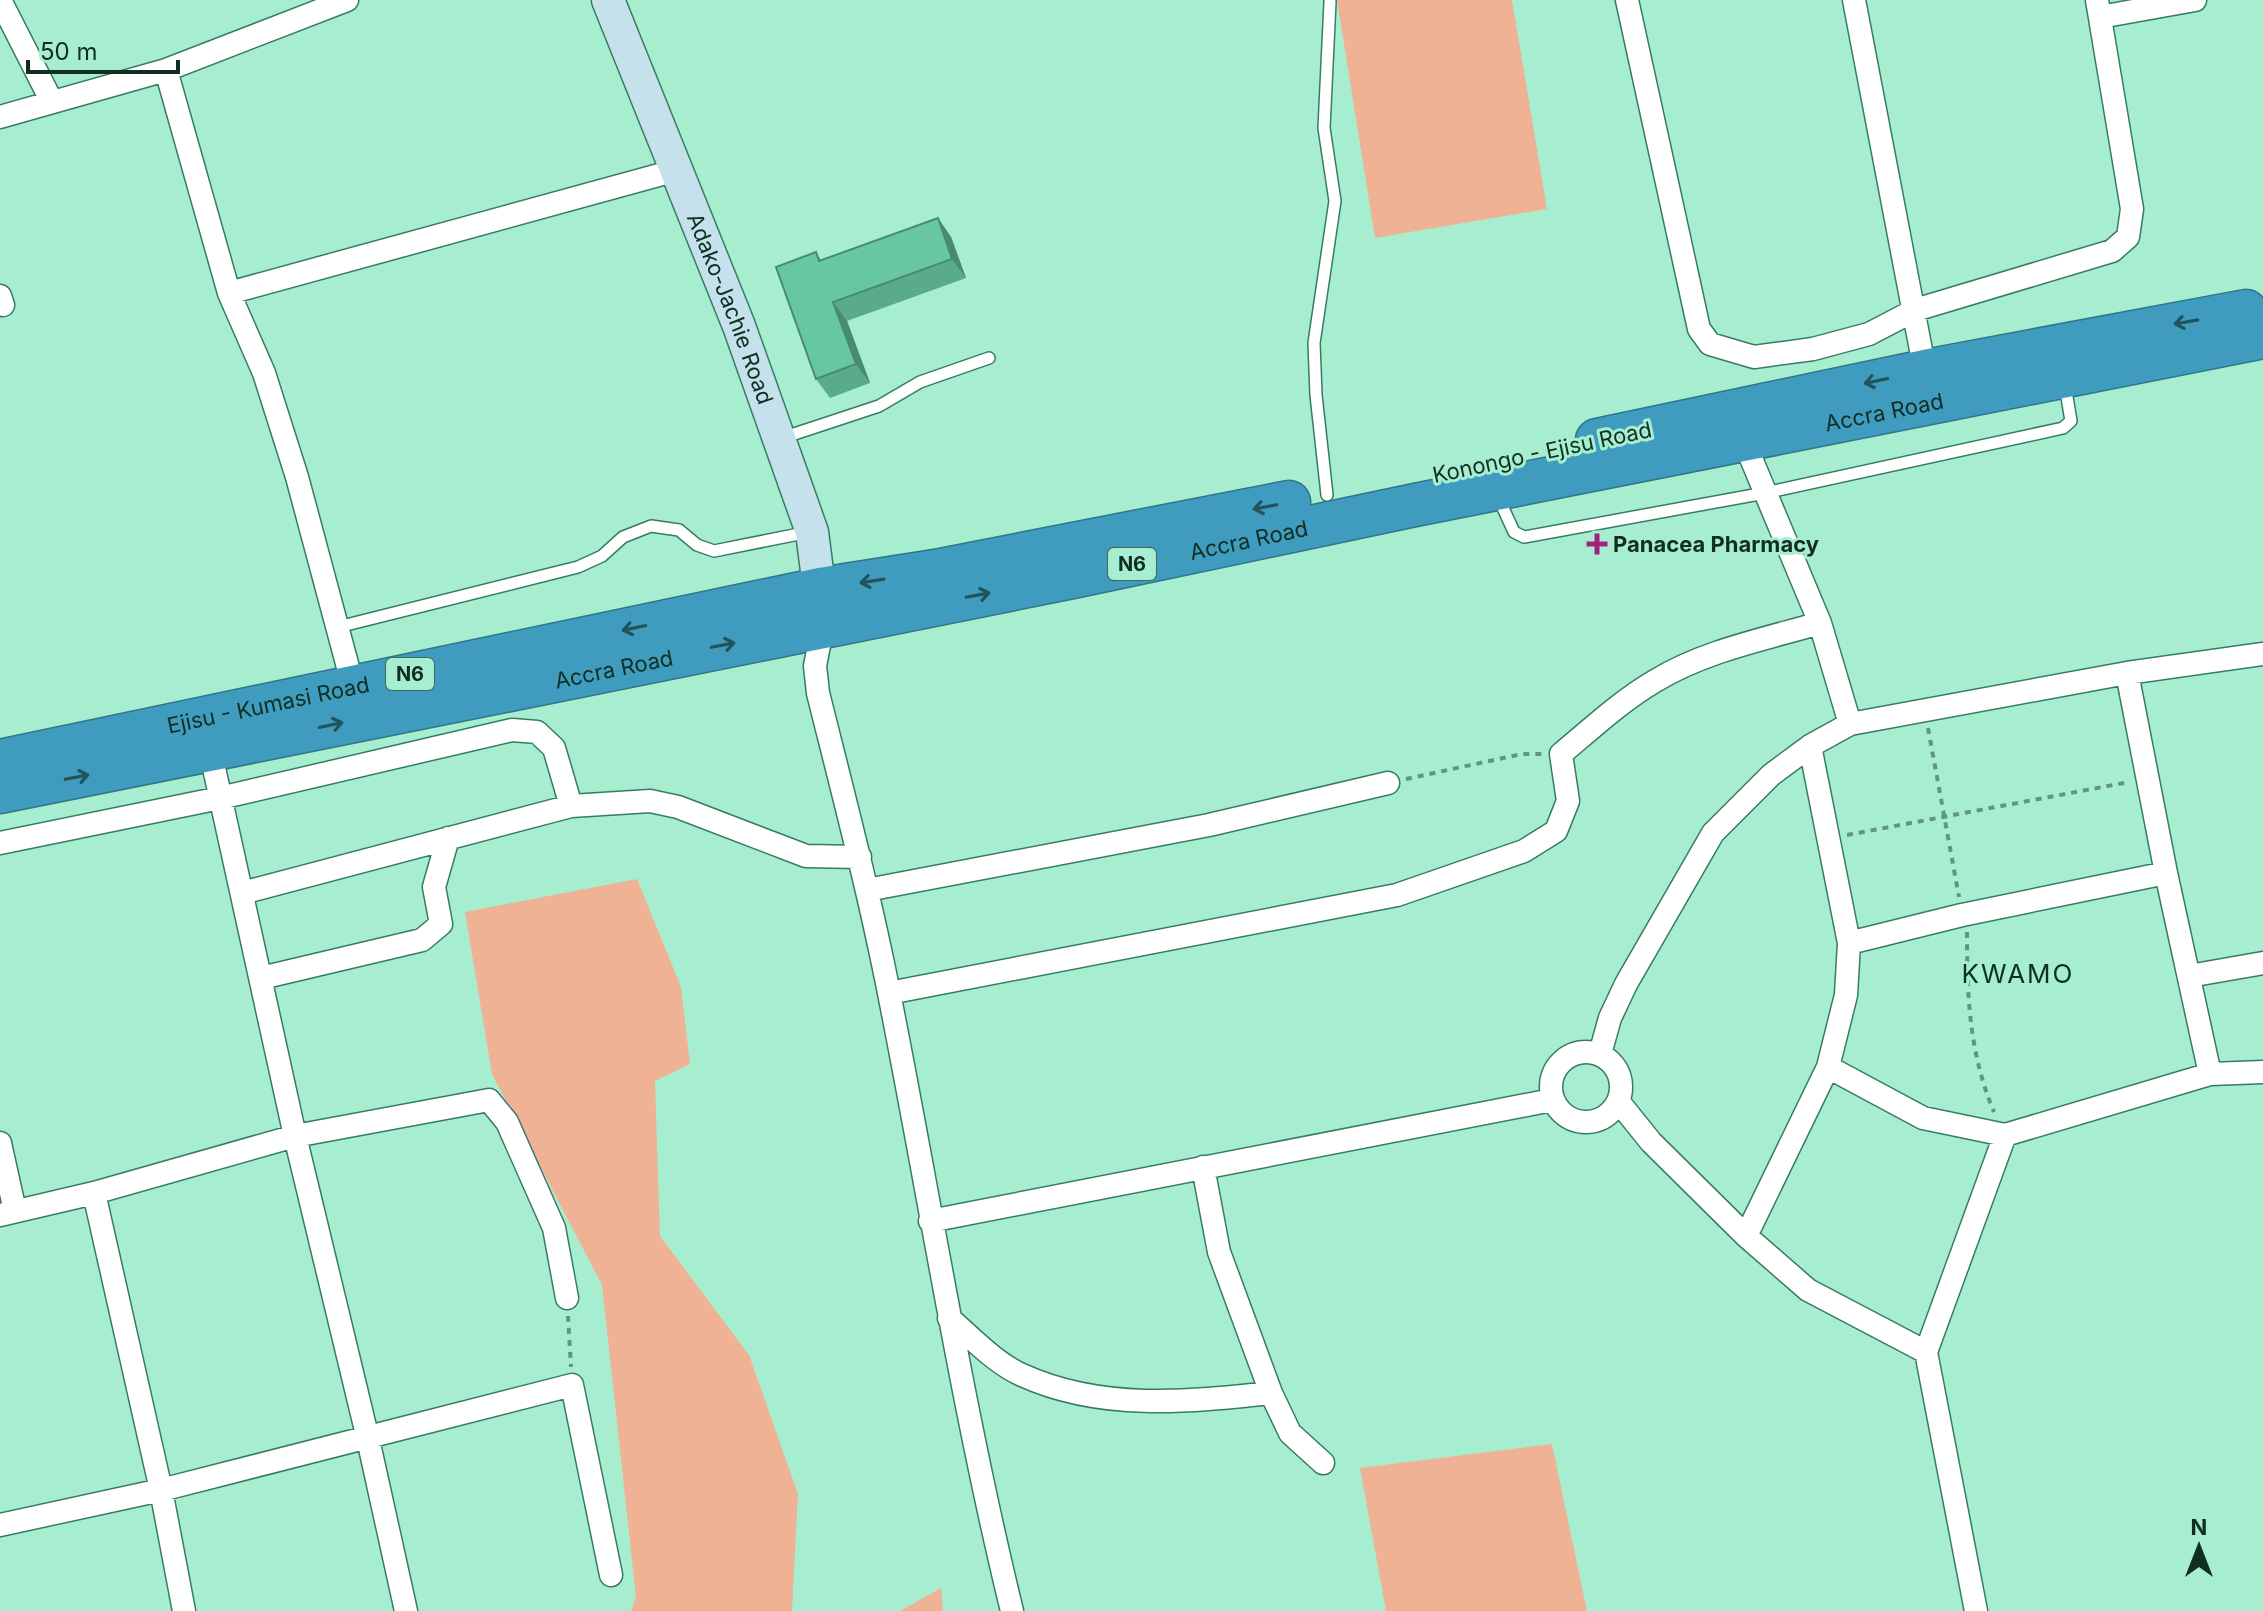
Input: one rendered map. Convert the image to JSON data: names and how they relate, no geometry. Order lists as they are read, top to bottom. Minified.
{"streets":{"highway":["Accra Road","Konongo - Ejisu Road","N6","Ejisu - Kumasi Road"],"street":["Adako-Jachie Road"]},"crossings":[["Adako-Jachie Road","Accra Road"],["Adako-Jachie Road","Konongo - Ejisu Road"],["Adako-Jachie Road","Ejisu - Kumasi Road"],["Accra Road","Konongo - Ejisu Road"],["Accra Road","Ejisu - Kumasi Road"],["Konongo - Ejisu Road","Ejisu - Kumasi Road"]],"one_way":["Accra Road","Konongo - Ejisu Road","Ejisu - Kumasi Road"],"districts":["KWAMO"],"places":{"health":["Panacea Pharmacy"]},"scale_bar":"50 m","north":"top"}
